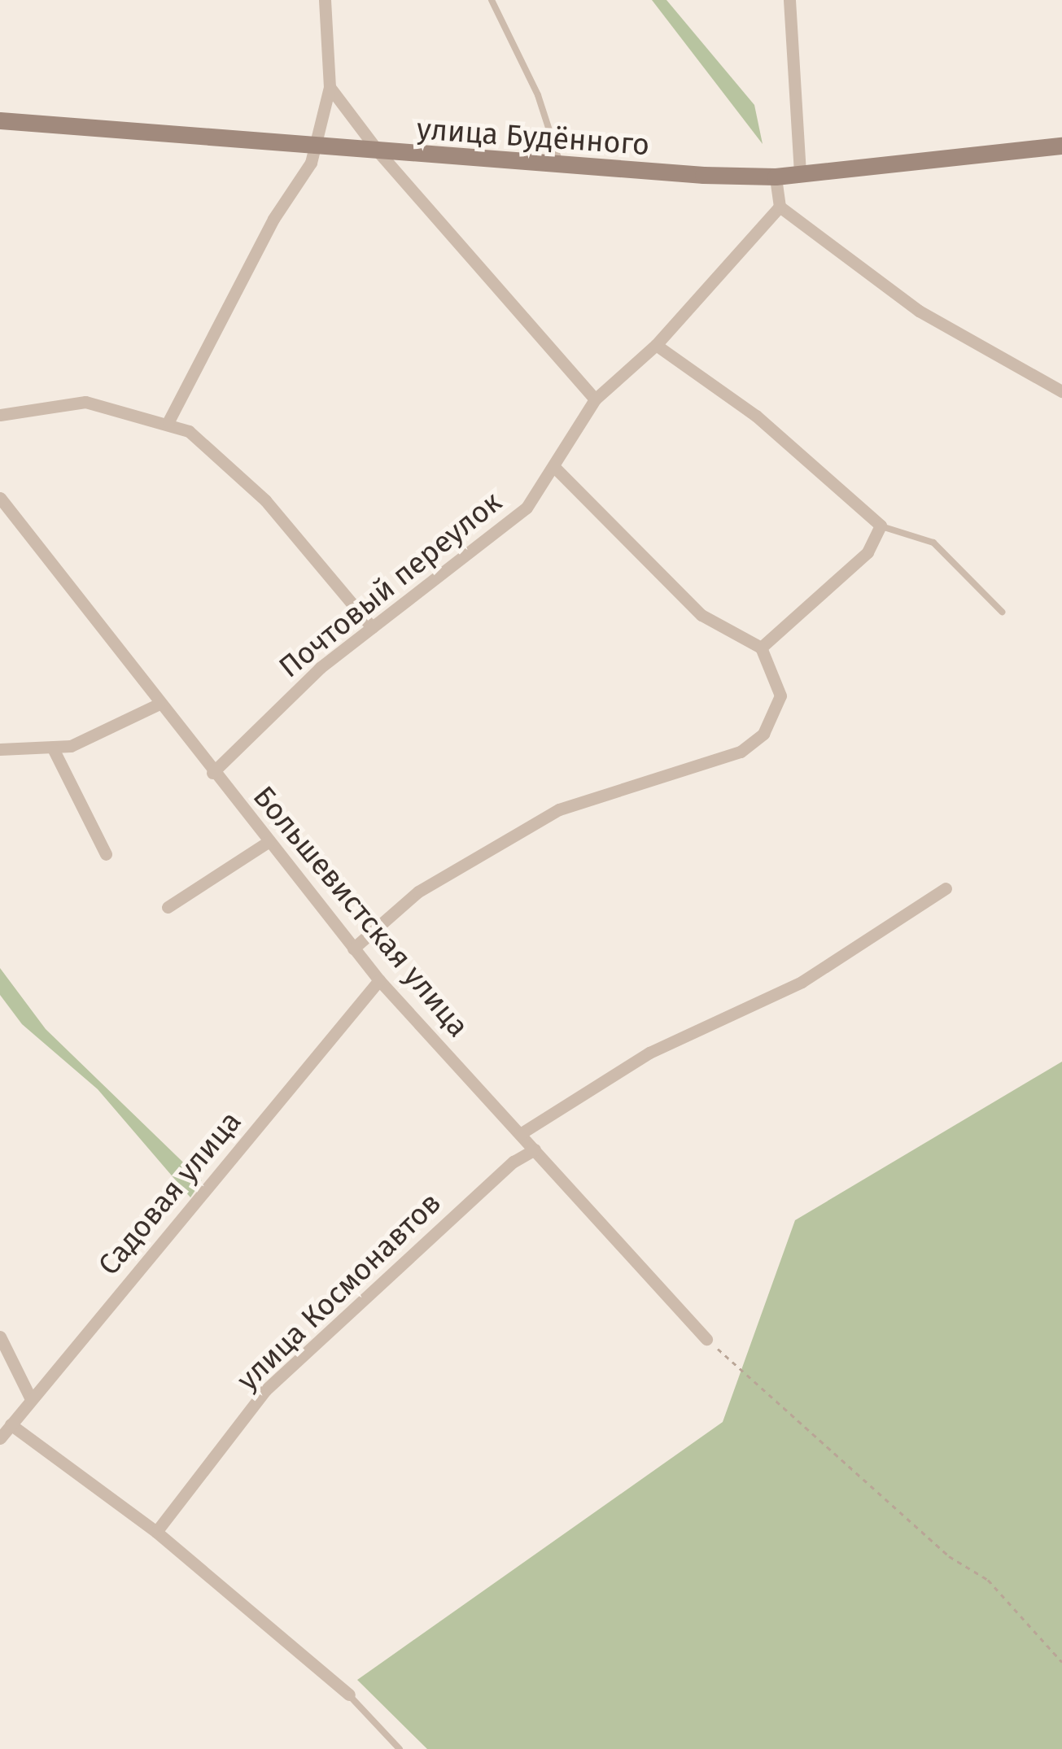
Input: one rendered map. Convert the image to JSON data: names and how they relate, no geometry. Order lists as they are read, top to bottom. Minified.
{"streets":{"main road":["улица Будённого"],"street":["Почтовый переулок","Большевистская улица","Садовая улица","улица Космонавтов"]},"crossings":[["Почтовый переулок","Большевистская улица"],["Большевистская улица","Садовая улица"],["Большевистская улица","улица Космонавтов"]]}
